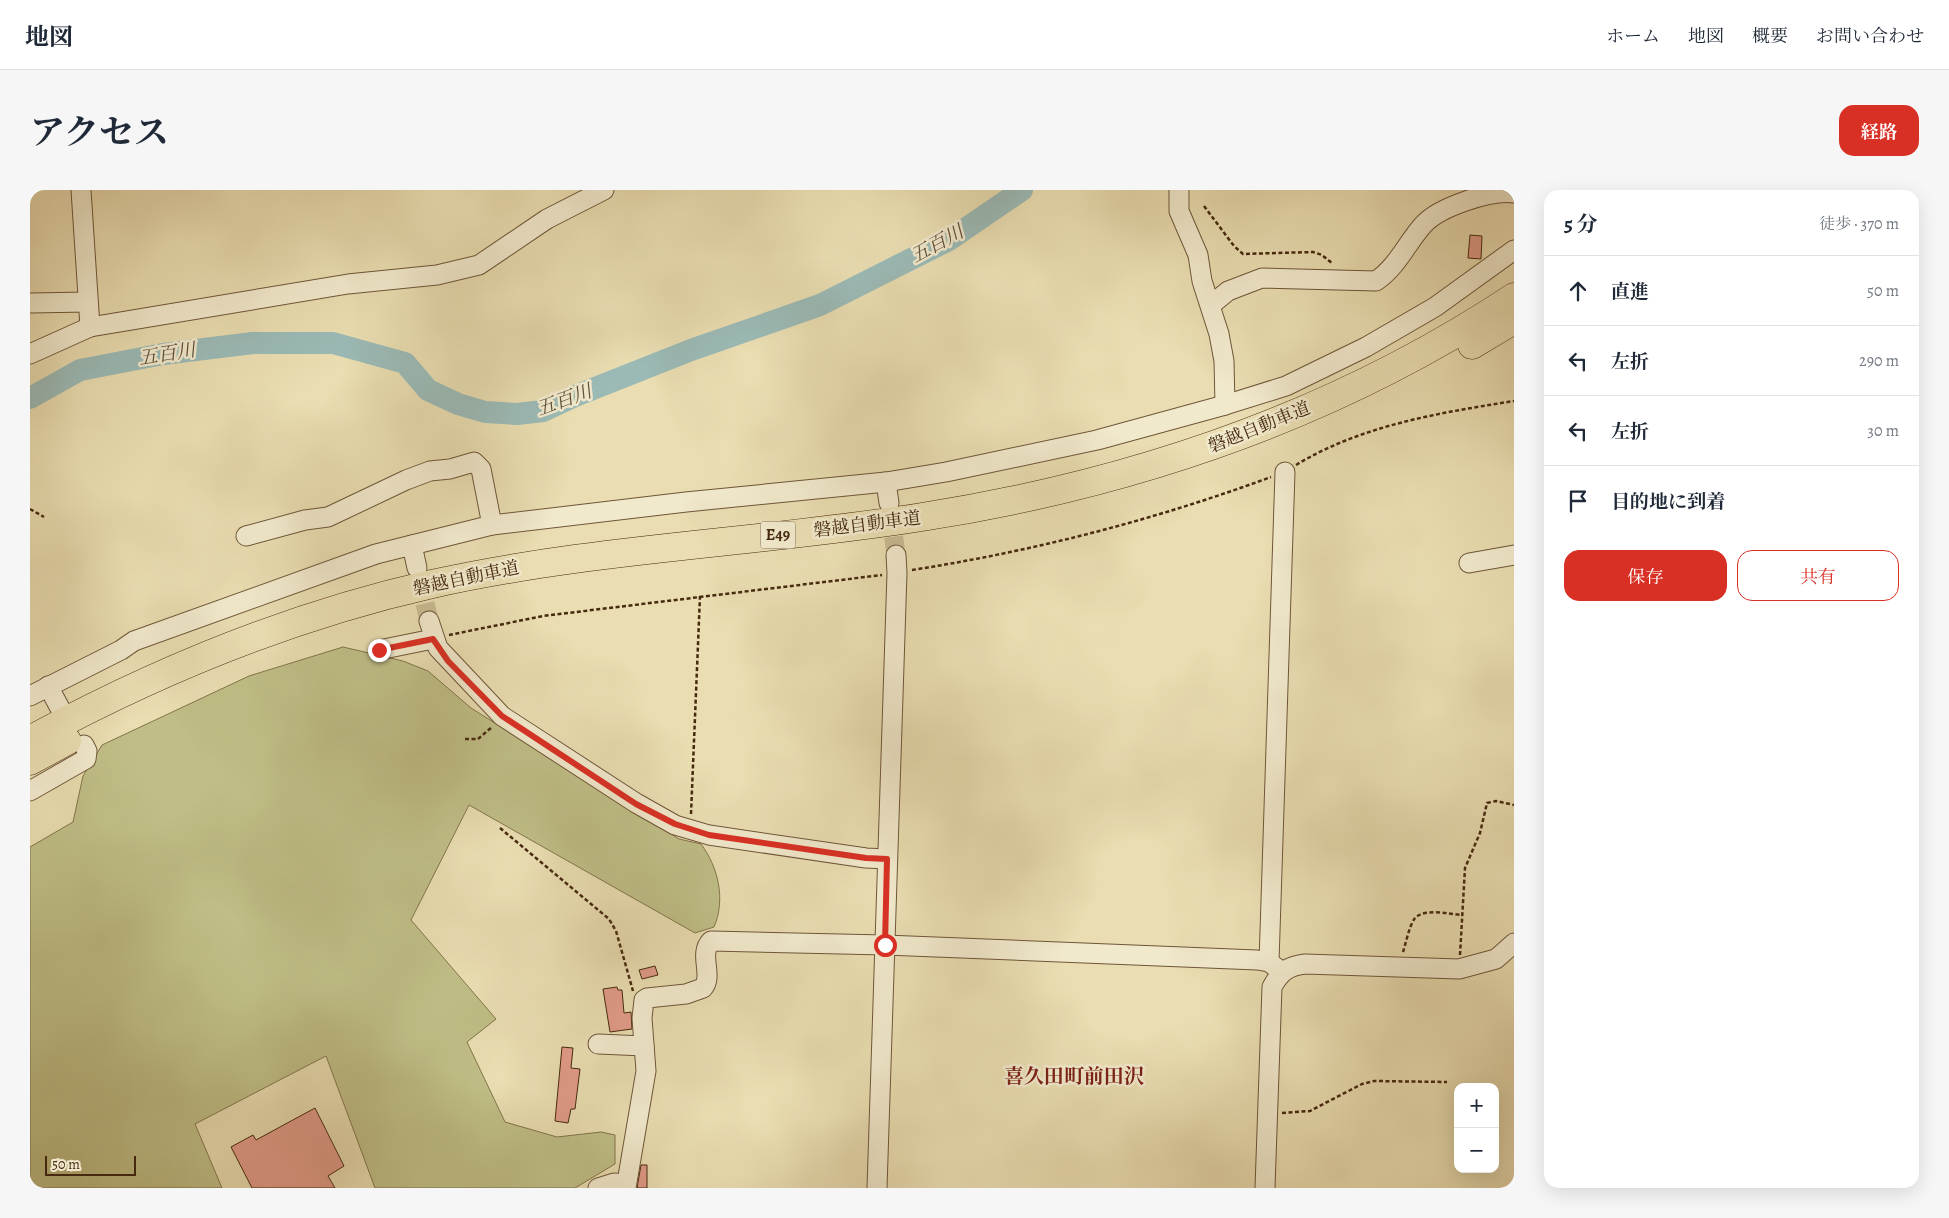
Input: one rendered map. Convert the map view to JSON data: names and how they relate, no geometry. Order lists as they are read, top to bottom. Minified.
{"streets":{"highway":["磐越自動車道","E49"]},"districts":["喜久田町前田沢"],"water":["五百川"],"scale_bar":"50 m","page":{"header":"地図","nav":["ホーム","地図","概要","お問い合わせ"],"title":"アクセス","buttons":["経路",["保存","共有"]],"heading":["5 分","徒歩 · 370 m"],"list":[["直進","50 m"],["左折","290 m"],["左折","30 m"],"目的地に到着"],"map_buttons":["+","−"],"scale":"50 m"}}
